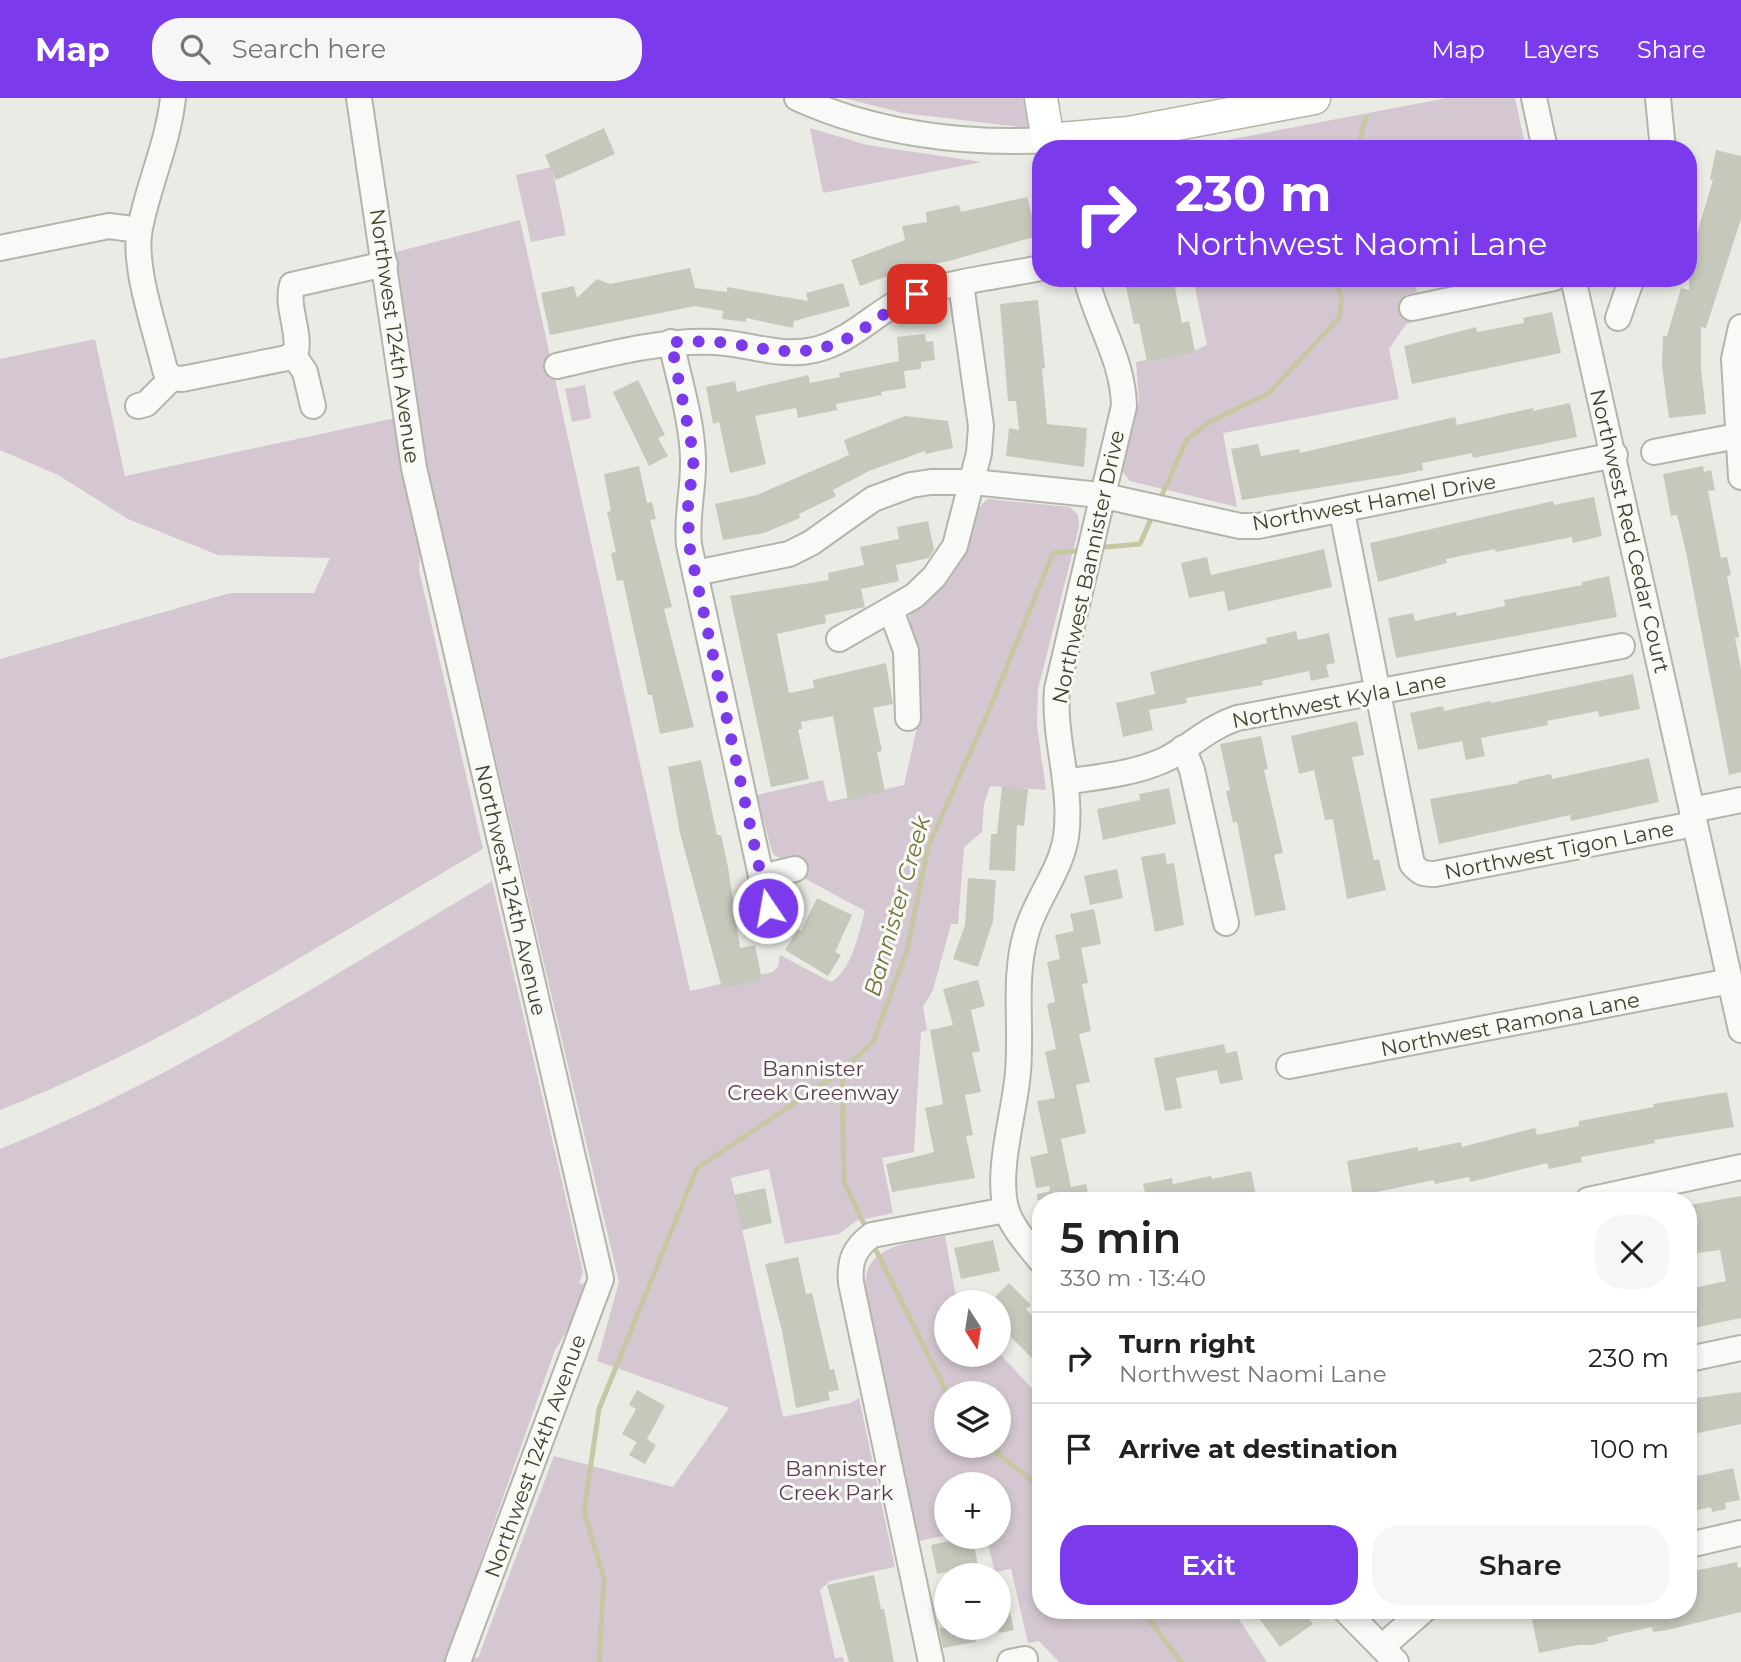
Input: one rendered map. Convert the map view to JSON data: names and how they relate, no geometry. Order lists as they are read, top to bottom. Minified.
{"streets":{"street":["Northwest 124th Avenue","Northwest Hamel Drive","Northwest Red Cedar Court","Northwest Bannister Drive","Northwest Kyla Lane","Northwest Tigon Lane","Northwest Ramona Lane"]},"crossings":[["Northwest Hamel Drive","Northwest Red Cedar Court"],["Northwest Hamel Drive","Northwest Bannister Drive"],["Northwest Red Cedar Court","Northwest Tigon Lane"],["Northwest Red Cedar Court","Northwest Ramona Lane"],["Northwest Bannister Drive","Northwest Kyla Lane"],["Northwest Kyla Lane","Northwest Tigon Lane"]],"water":["Bannister Creek"],"parks":["Bannister Creek Greenway","Bannister Creek Park"],"north":"bottom","page":{"header":"Map","search":"Search here","nav":["Map","Layers","Share"],"turn":["230 m","Northwest Naomi Lane"],"heading":["5 min","330 m · 13:40"],"map_buttons":["+","−"],"list":[{"name":"Turn right","note":"Northwest Naomi Lane","value":"230 m"},{"name":"Arrive at destination","value":"100 m"}],"buttons":["Exit","Share"]}}
